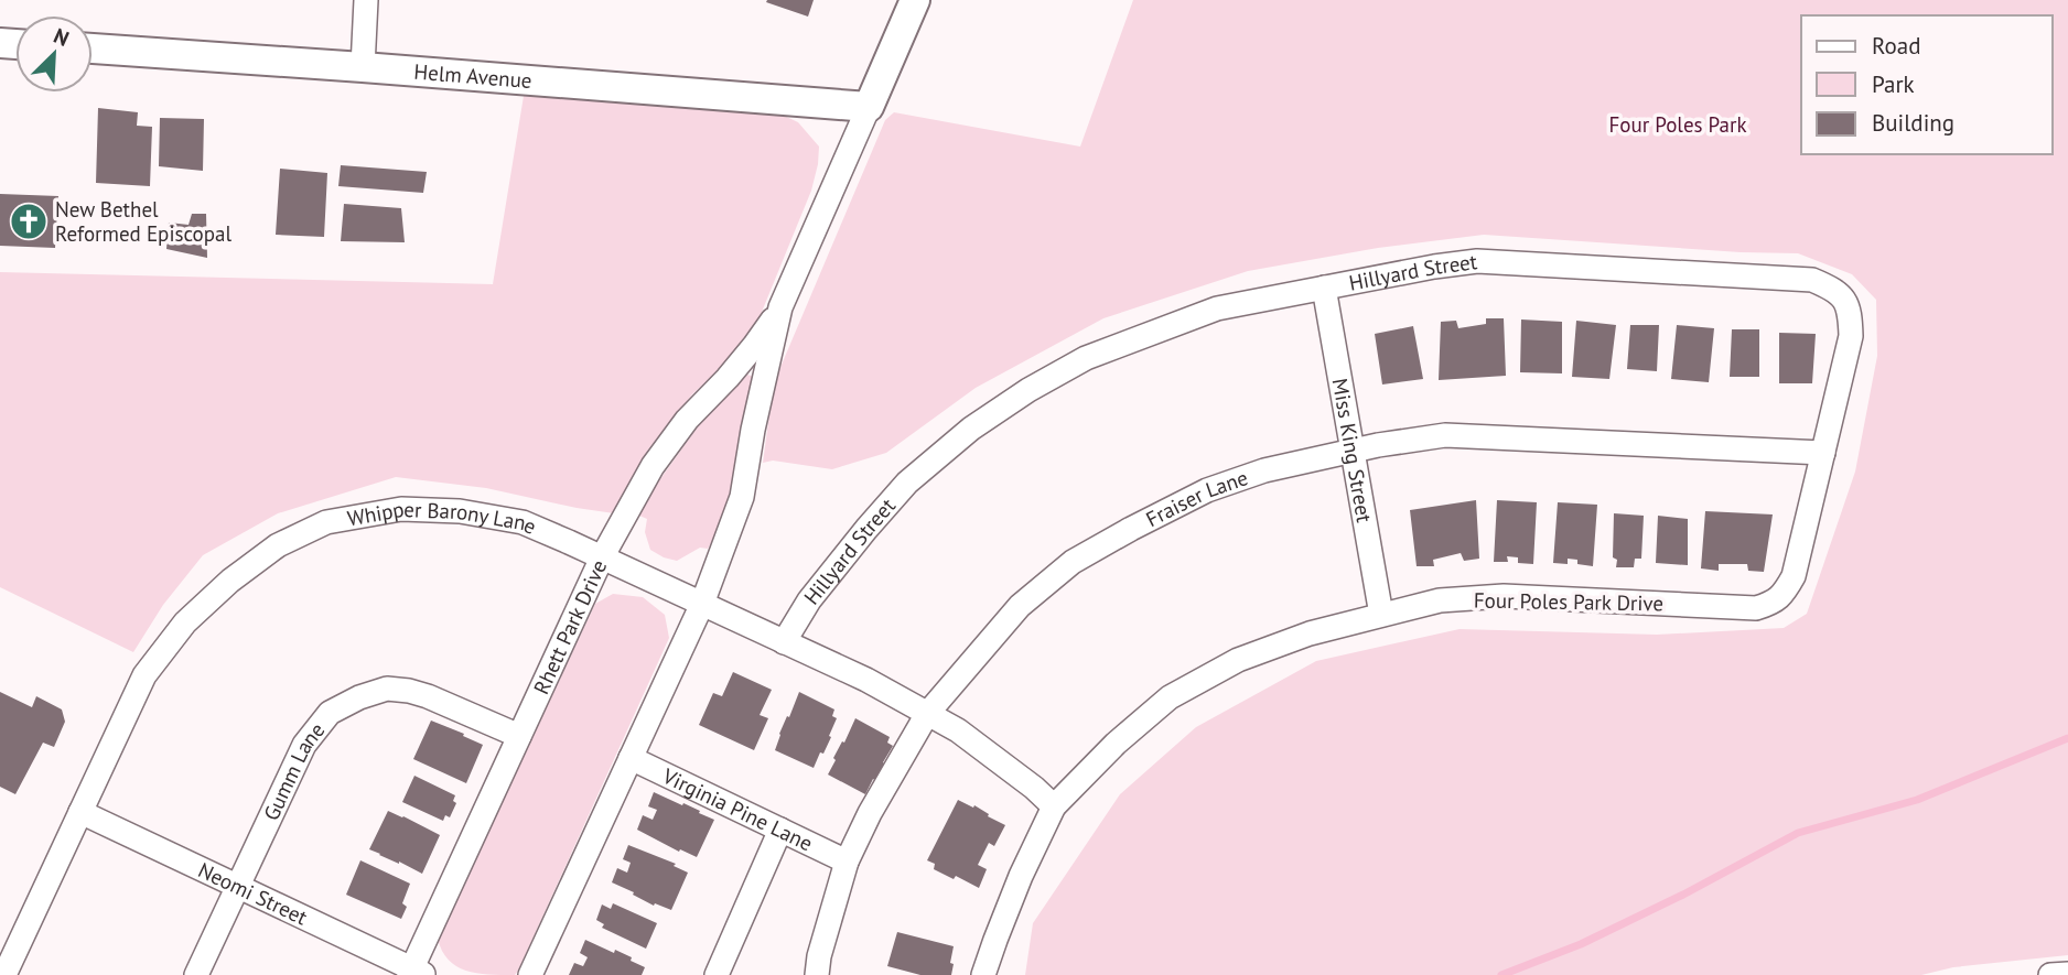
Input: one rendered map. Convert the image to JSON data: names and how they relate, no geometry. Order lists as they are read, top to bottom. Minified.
{"streets":{"street":["Helm Avenue","Hillyard Street","Miss King Street","Fraiser Lane","Whipper Barony Lane","Four Poles Park Drive","Rhett Park Drive","Gumm Lane","Virginia Pine Lane","Neomi Street"]},"crossings":[["Helm Avenue","Rhett Park Drive"],["Hillyard Street","Miss King Street"],["Hillyard Street","Fraiser Lane"],["Hillyard Street","Whipper Barony Lane"],["Hillyard Street","Four Poles Park Drive"],["Miss King Street","Fraiser Lane"],["Miss King Street","Four Poles Park Drive"],["Fraiser Lane","Whipper Barony Lane"],["Fraiser Lane","Virginia Pine Lane"],["Whipper Barony Lane","Four Poles Park Drive"],["Whipper Barony Lane","Rhett Park Drive"],["Whipper Barony Lane","Neomi Street"],["Rhett Park Drive","Gumm Lane"],["Rhett Park Drive","Virginia Pine Lane"],["Rhett Park Drive","Neomi Street"],["Gumm Lane","Neomi Street"]],"parks":["Four Poles Park"],"places":{"church":["New Bethel Reformed Episcopal"]},"legend":["Road","Park","Building"],"north":"top right"}
